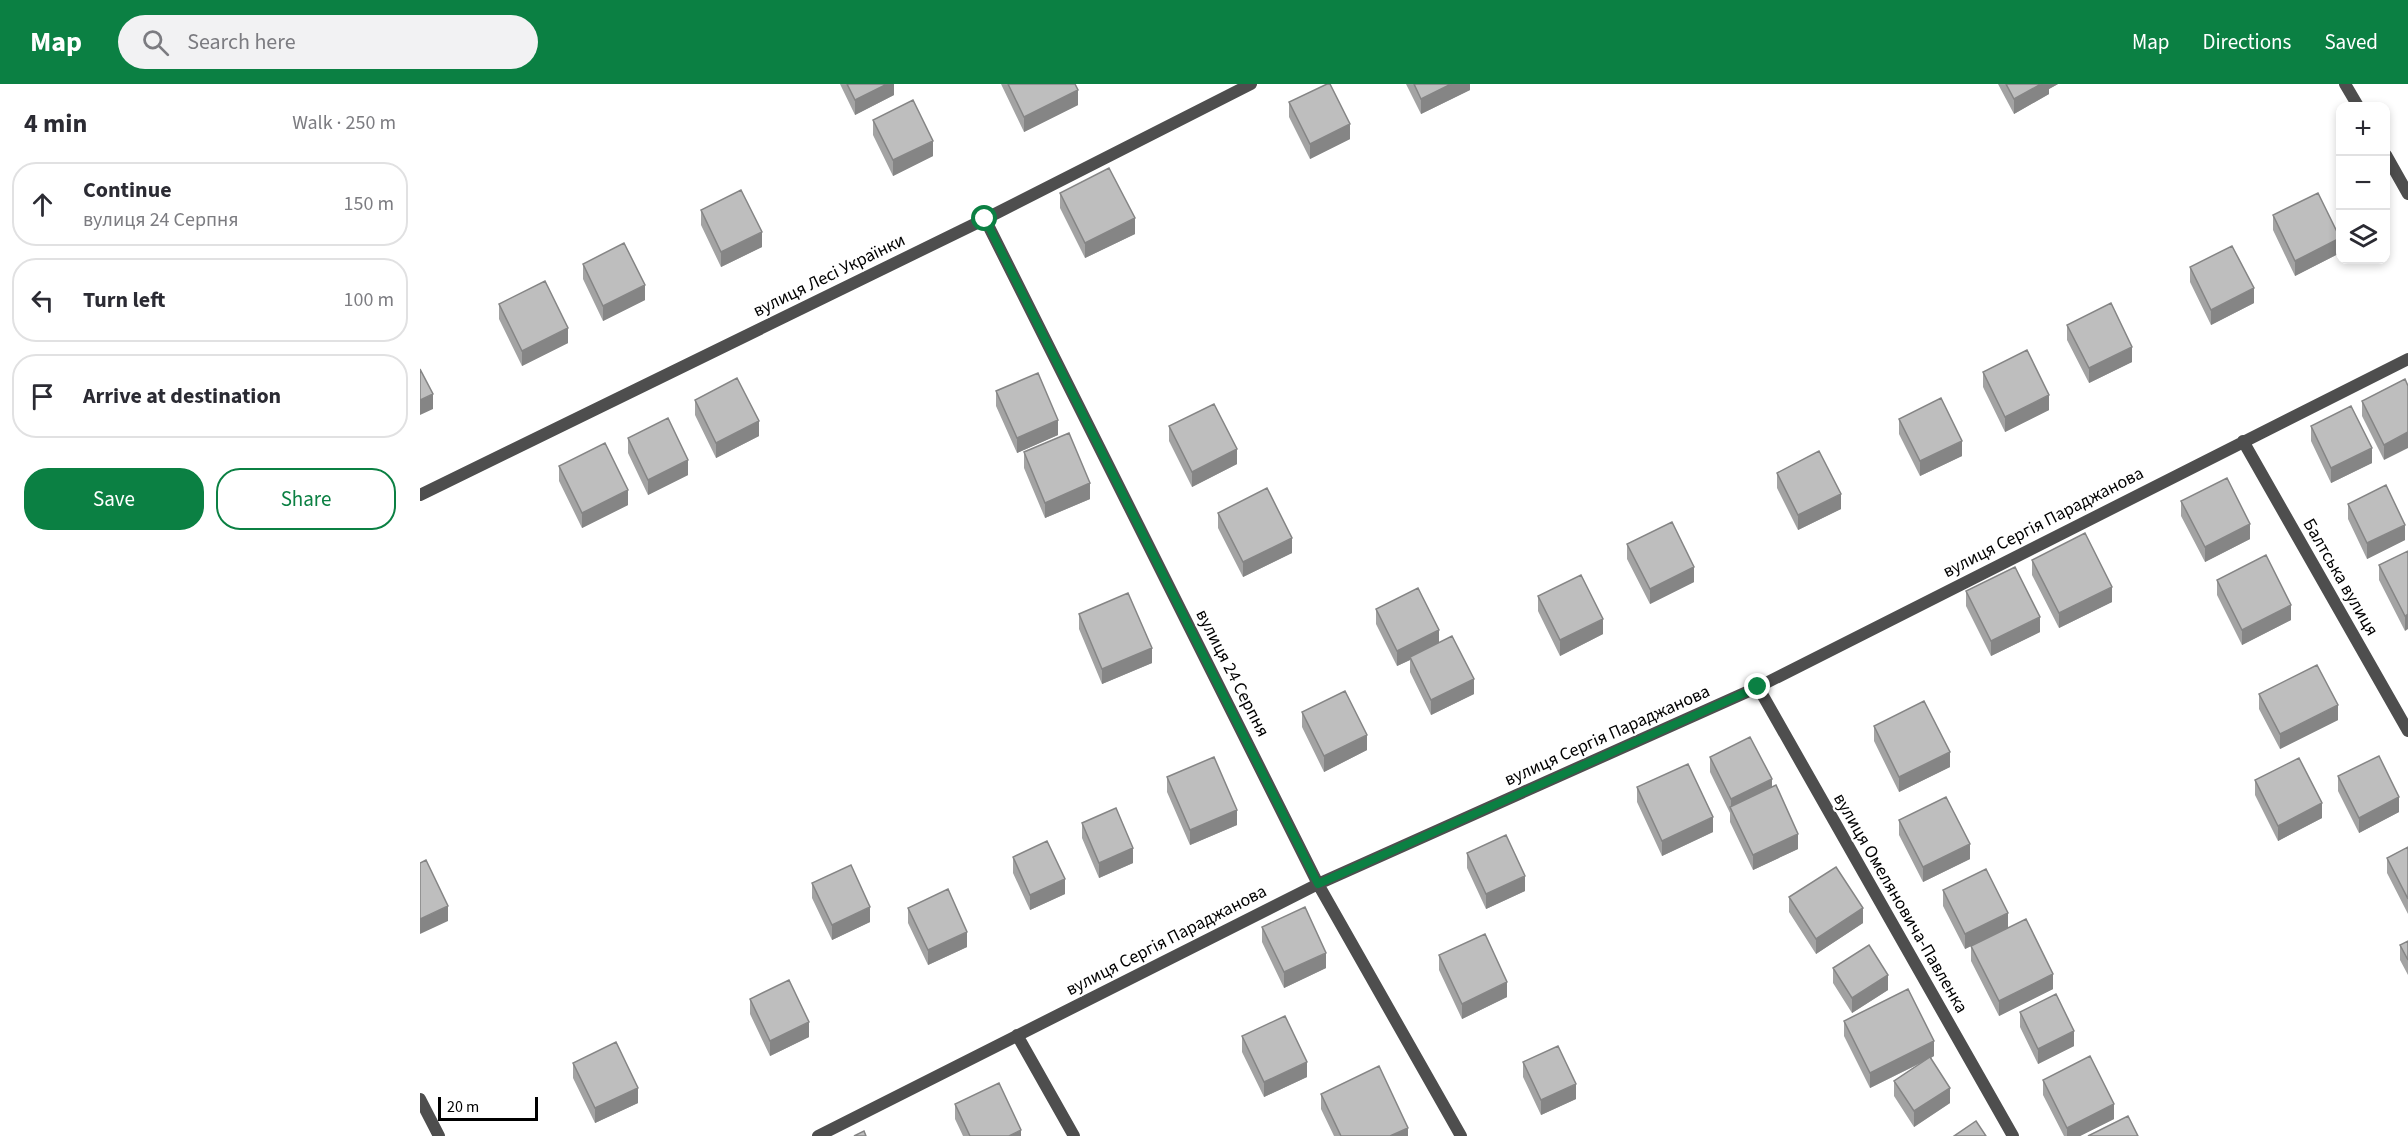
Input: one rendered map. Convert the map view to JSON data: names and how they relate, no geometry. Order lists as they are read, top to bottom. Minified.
{"streets":{"street":["вулиця Лесі Українки","вулиця Сергія Параджанова","Балтська вулиця","вулиця 24 Серпня","вулиця Омеляновича-Павленка"]},"crossings":[["вулиця Лесі Українки","вулиця 24 Серпня"],["вулиця Сергія Параджанова","Балтська вулиця"],["вулиця Сергія Параджанова","вулиця 24 Серпня"],["вулиця Сергія Параджанова","вулиця Омеляновича-Павленка"]],"scale_bar":"20 m","page":{"header":"Map","search":"Search here","nav":["Map","Directions","Saved"],"heading":["4 min","Walk · 250 m"],"map_buttons":["+","−"],"list":[["Continue","вулиця 24 Серпня","150 m"],["Turn left","100 m"],"Arrive at destination"],"buttons":["Save","Share"],"scale":"20 m"}}
